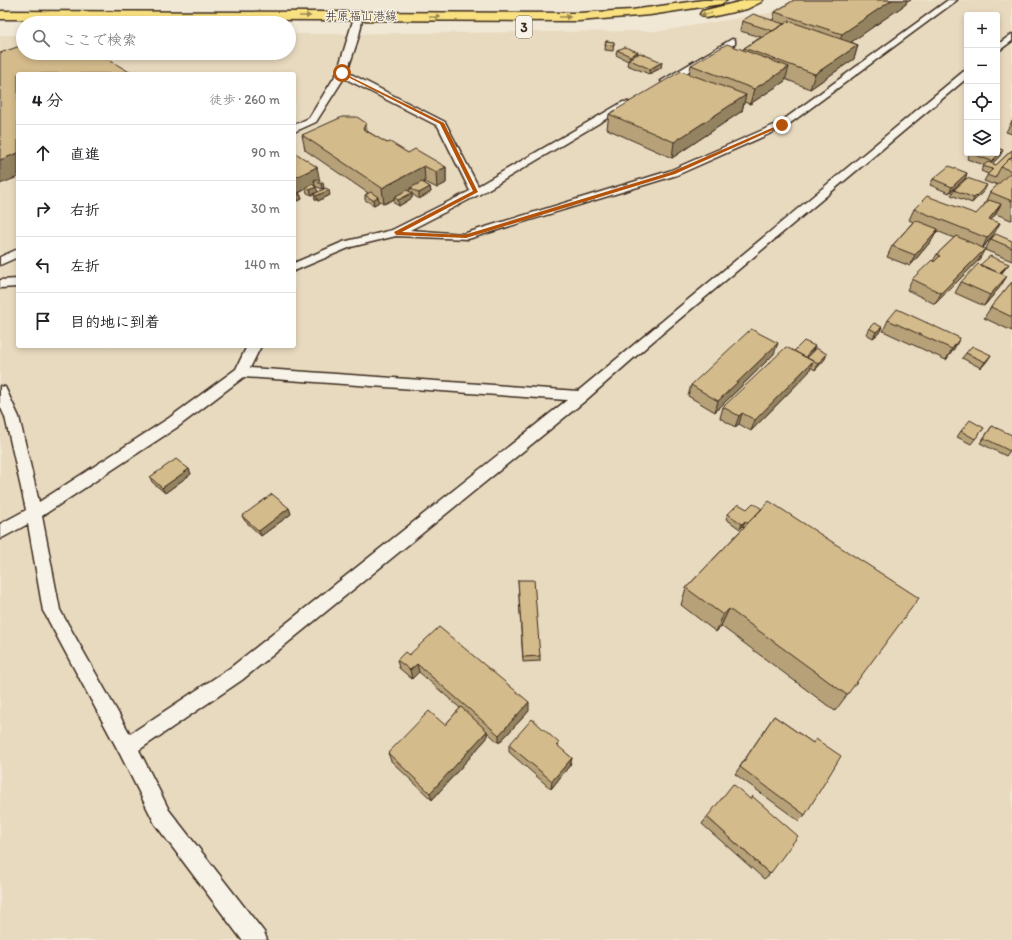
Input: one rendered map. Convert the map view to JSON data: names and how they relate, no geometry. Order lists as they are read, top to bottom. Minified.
{"streets":{"main road":["井原福山港線","3"]},"page":{"map_buttons":["+","−"],"search":"ここで検索","heading":["4 分","徒歩 · 260 m"],"list":[["直進","90 m"],["右折","30 m"],["左折","140 m"],"目的地に到着"]}}
